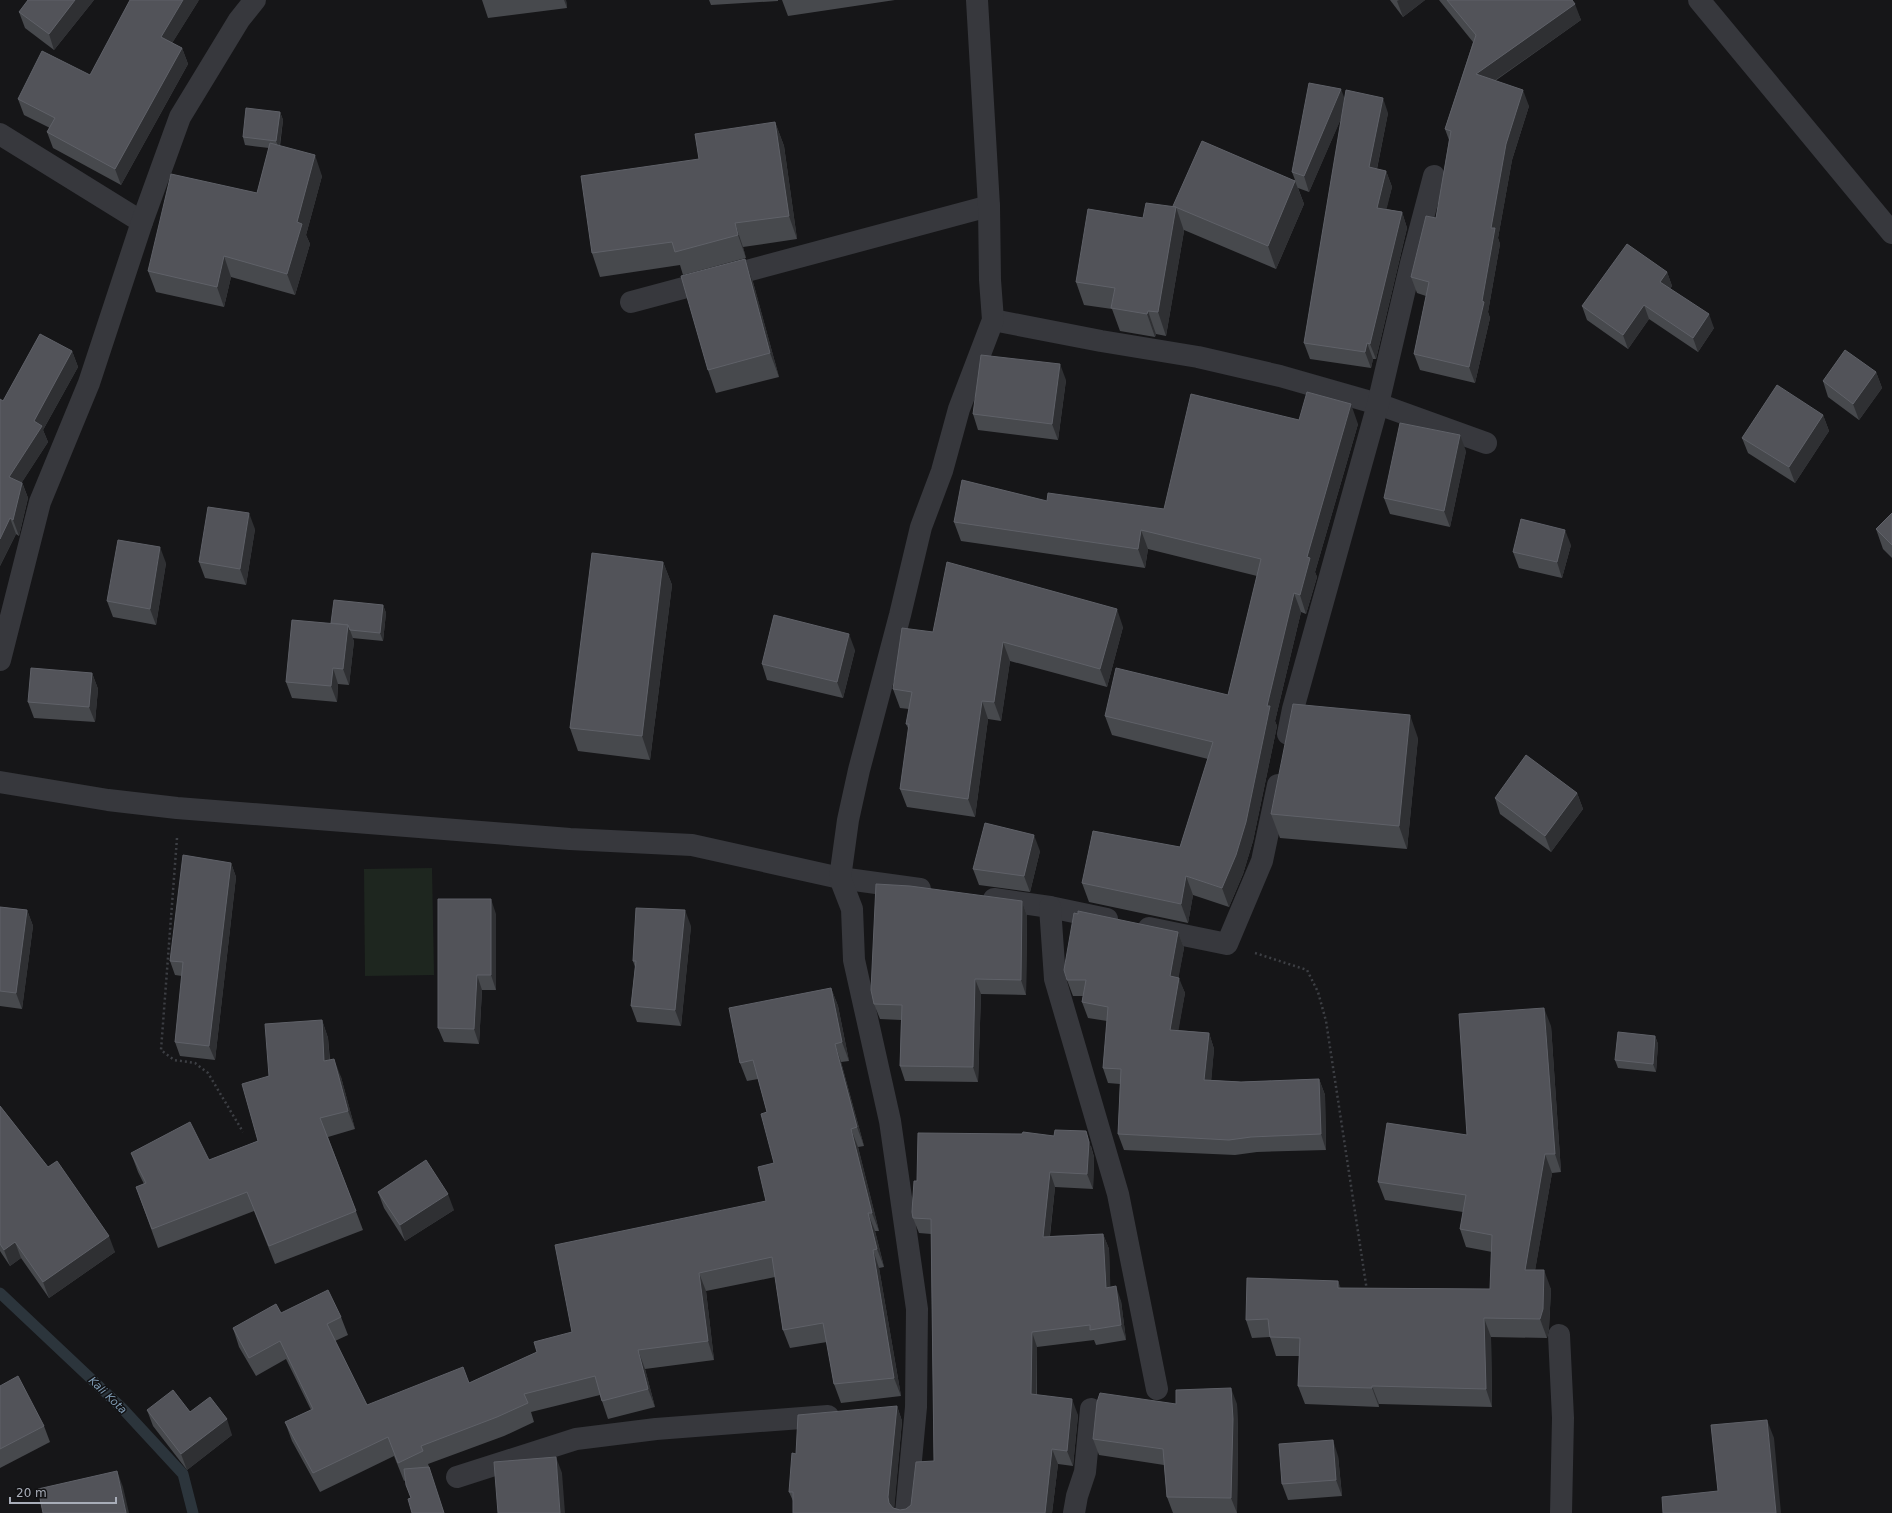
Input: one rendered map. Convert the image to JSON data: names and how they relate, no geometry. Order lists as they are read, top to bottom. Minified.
{"water":["Kali Kota"],"scale_bar":"20 m"}
